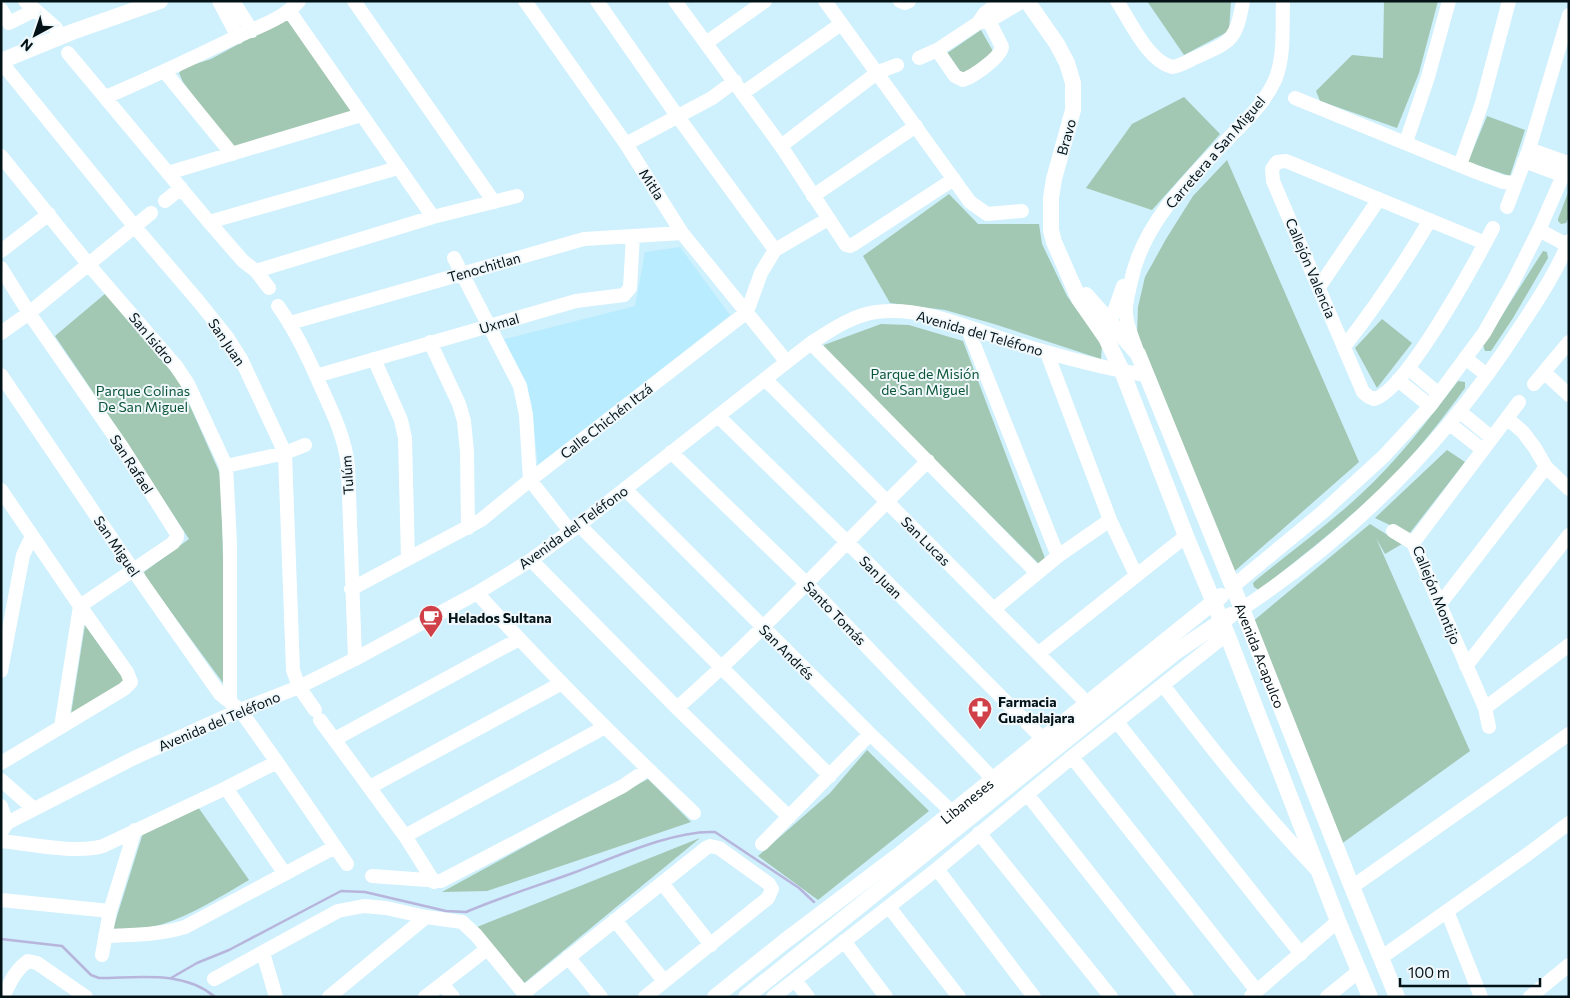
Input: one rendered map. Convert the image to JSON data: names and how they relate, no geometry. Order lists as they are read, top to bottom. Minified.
{"streets":{"main road":["Bravo","Avenida Acapulco","Libaneses"],"street":["Carretera a San Miguel","Mitla","Tenochitlan","Callejón Valencia","Uxmal","Avenida del Teléfono","San Isidro","San Juan","Calle Chichén Itzá","San Rafael","Tulúm","San Lucas","San Miguel","Callejón Montijo","Santo Tomás","San Andrés"]},"crossings":[["Bravo","Carretera a San Miguel"],["Bravo","Avenida Acapulco"],["Carretera a San Miguel","Avenida Acapulco"],["Mitla","Tenochitlan"],["Mitla","Avenida del Teléfono"],["Mitla","Calle Chichén Itzá"],["Tenochitlan","Uxmal"],["Tenochitlan","Tulúm"],["Uxmal","Tulúm"],["Avenida del Teléfono","San Isidro"],["Avenida del Teléfono","San Juan"],["Avenida del Teléfono","Tulúm"],["Avenida del Teléfono","San Lucas"],["Avenida del Teléfono","San Miguel"],["Avenida del Teléfono","Santo Tomás"],["Avenida del Teléfono","San Andrés"],["Avenida del Teléfono","Avenida Acapulco"],["San Isidro","San Miguel"],["San Juan","Libaneses"],["Calle Chichén Itzá","Tulúm"],["San Rafael","San Miguel"],["San Lucas","Libaneses"],["Santo Tomás","Libaneses"],["San Andrés","Libaneses"],["Avenida Acapulco","Libaneses"]],"parks":["Parque de Misión de San Miguel","Parque Colinas De San Miguel"],"places":{"cafe":["Helados Sultana"],"pharmacy":["Farmacia Guadalajara"]},"scale_bar":"100 m","north":"bottom left"}
